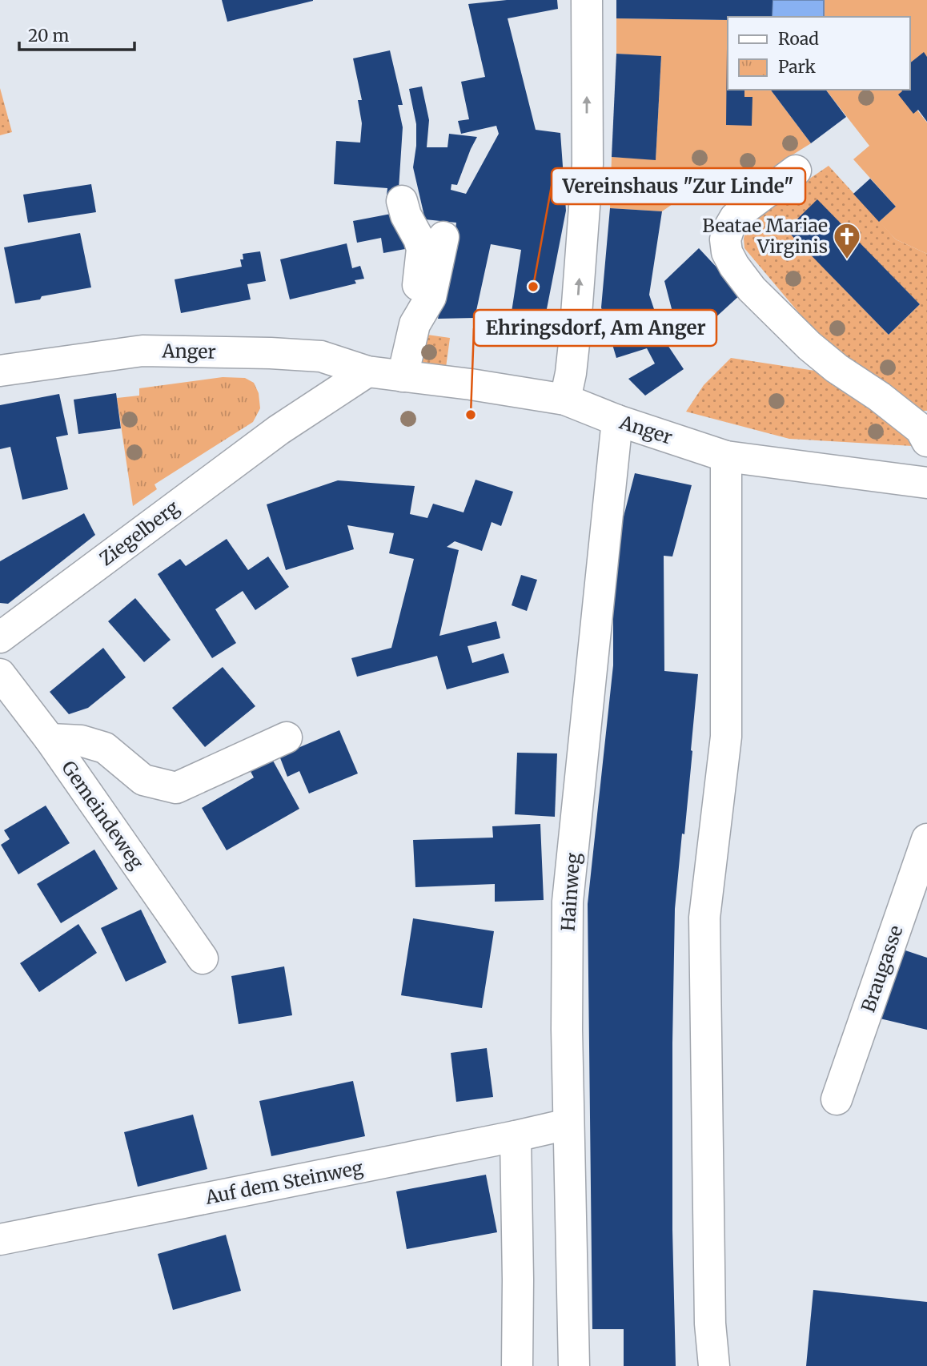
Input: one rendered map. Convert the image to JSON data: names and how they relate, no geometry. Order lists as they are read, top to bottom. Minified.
{"streets":{"street":["Anger","Ziegelberg","Gemeindeweg","Hainweg","Braugasse","Auf dem Steinweg"]},"crossings":[["Anger","Ziegelberg"],["Anger","Hainweg"],["Hainweg","Auf dem Steinweg"]],"places":{"church":["Beatae Mariae Virginis"],"other":["Vereinshaus \"Zur Linde\"","Ehringsdorf, Am Anger"]},"legend":["Road","Park"],"scale_bar":"20 m"}
